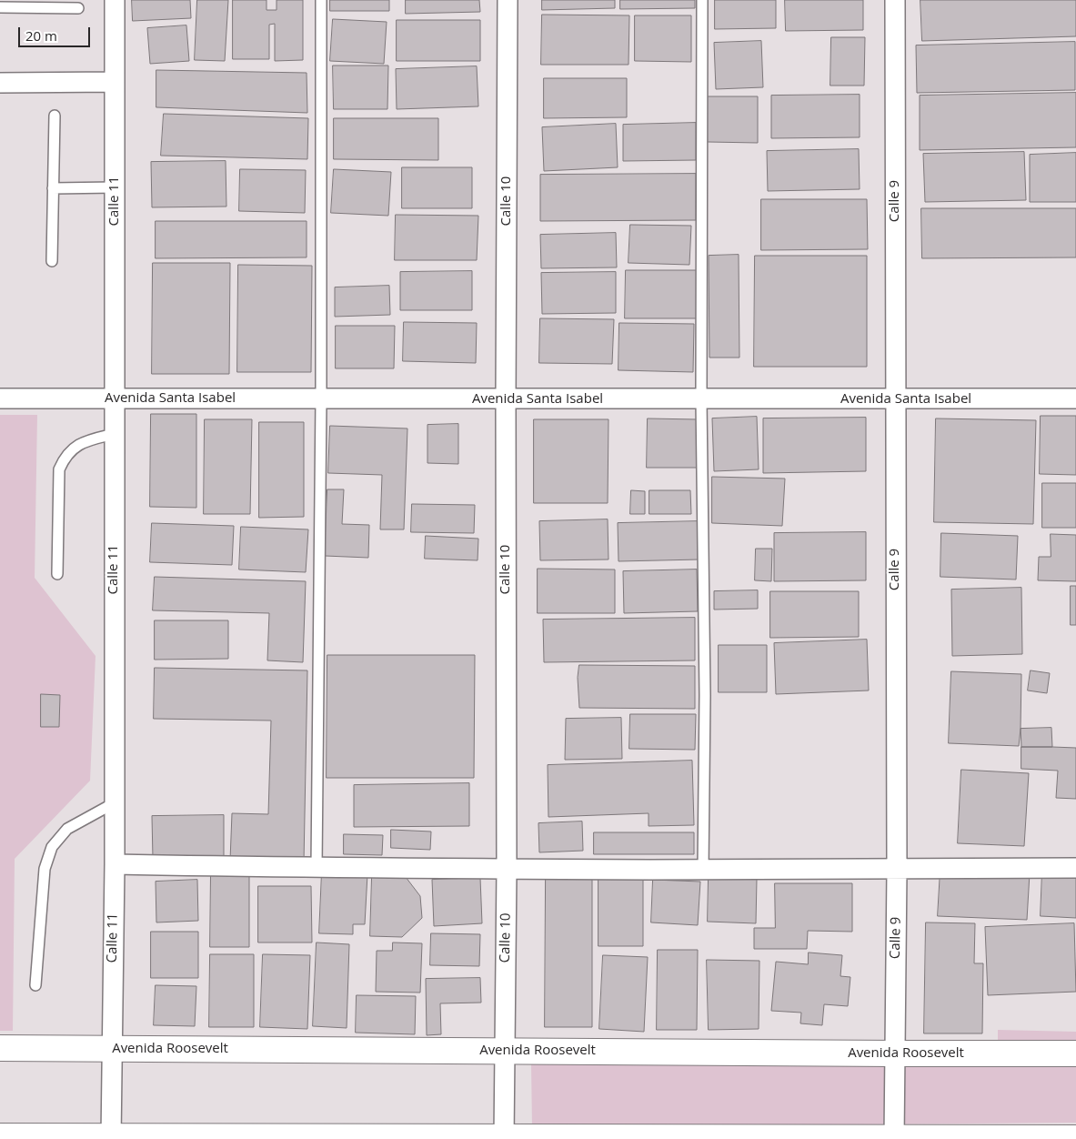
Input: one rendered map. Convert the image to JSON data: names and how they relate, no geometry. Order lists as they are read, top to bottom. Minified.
{"streets":{"main road":["Avenida Roosevelt"],"street":["Calle 11","Calle 10","Calle 9","Avenida Santa Isabel"]},"crossings":[["Calle 11","Avenida Santa Isabel"],["Calle 11","Avenida Roosevelt"],["Calle 10","Avenida Santa Isabel"],["Calle 10","Avenida Roosevelt"],["Calle 9","Avenida Santa Isabel"],["Calle 9","Avenida Roosevelt"]],"scale_bar":"20 m"}
